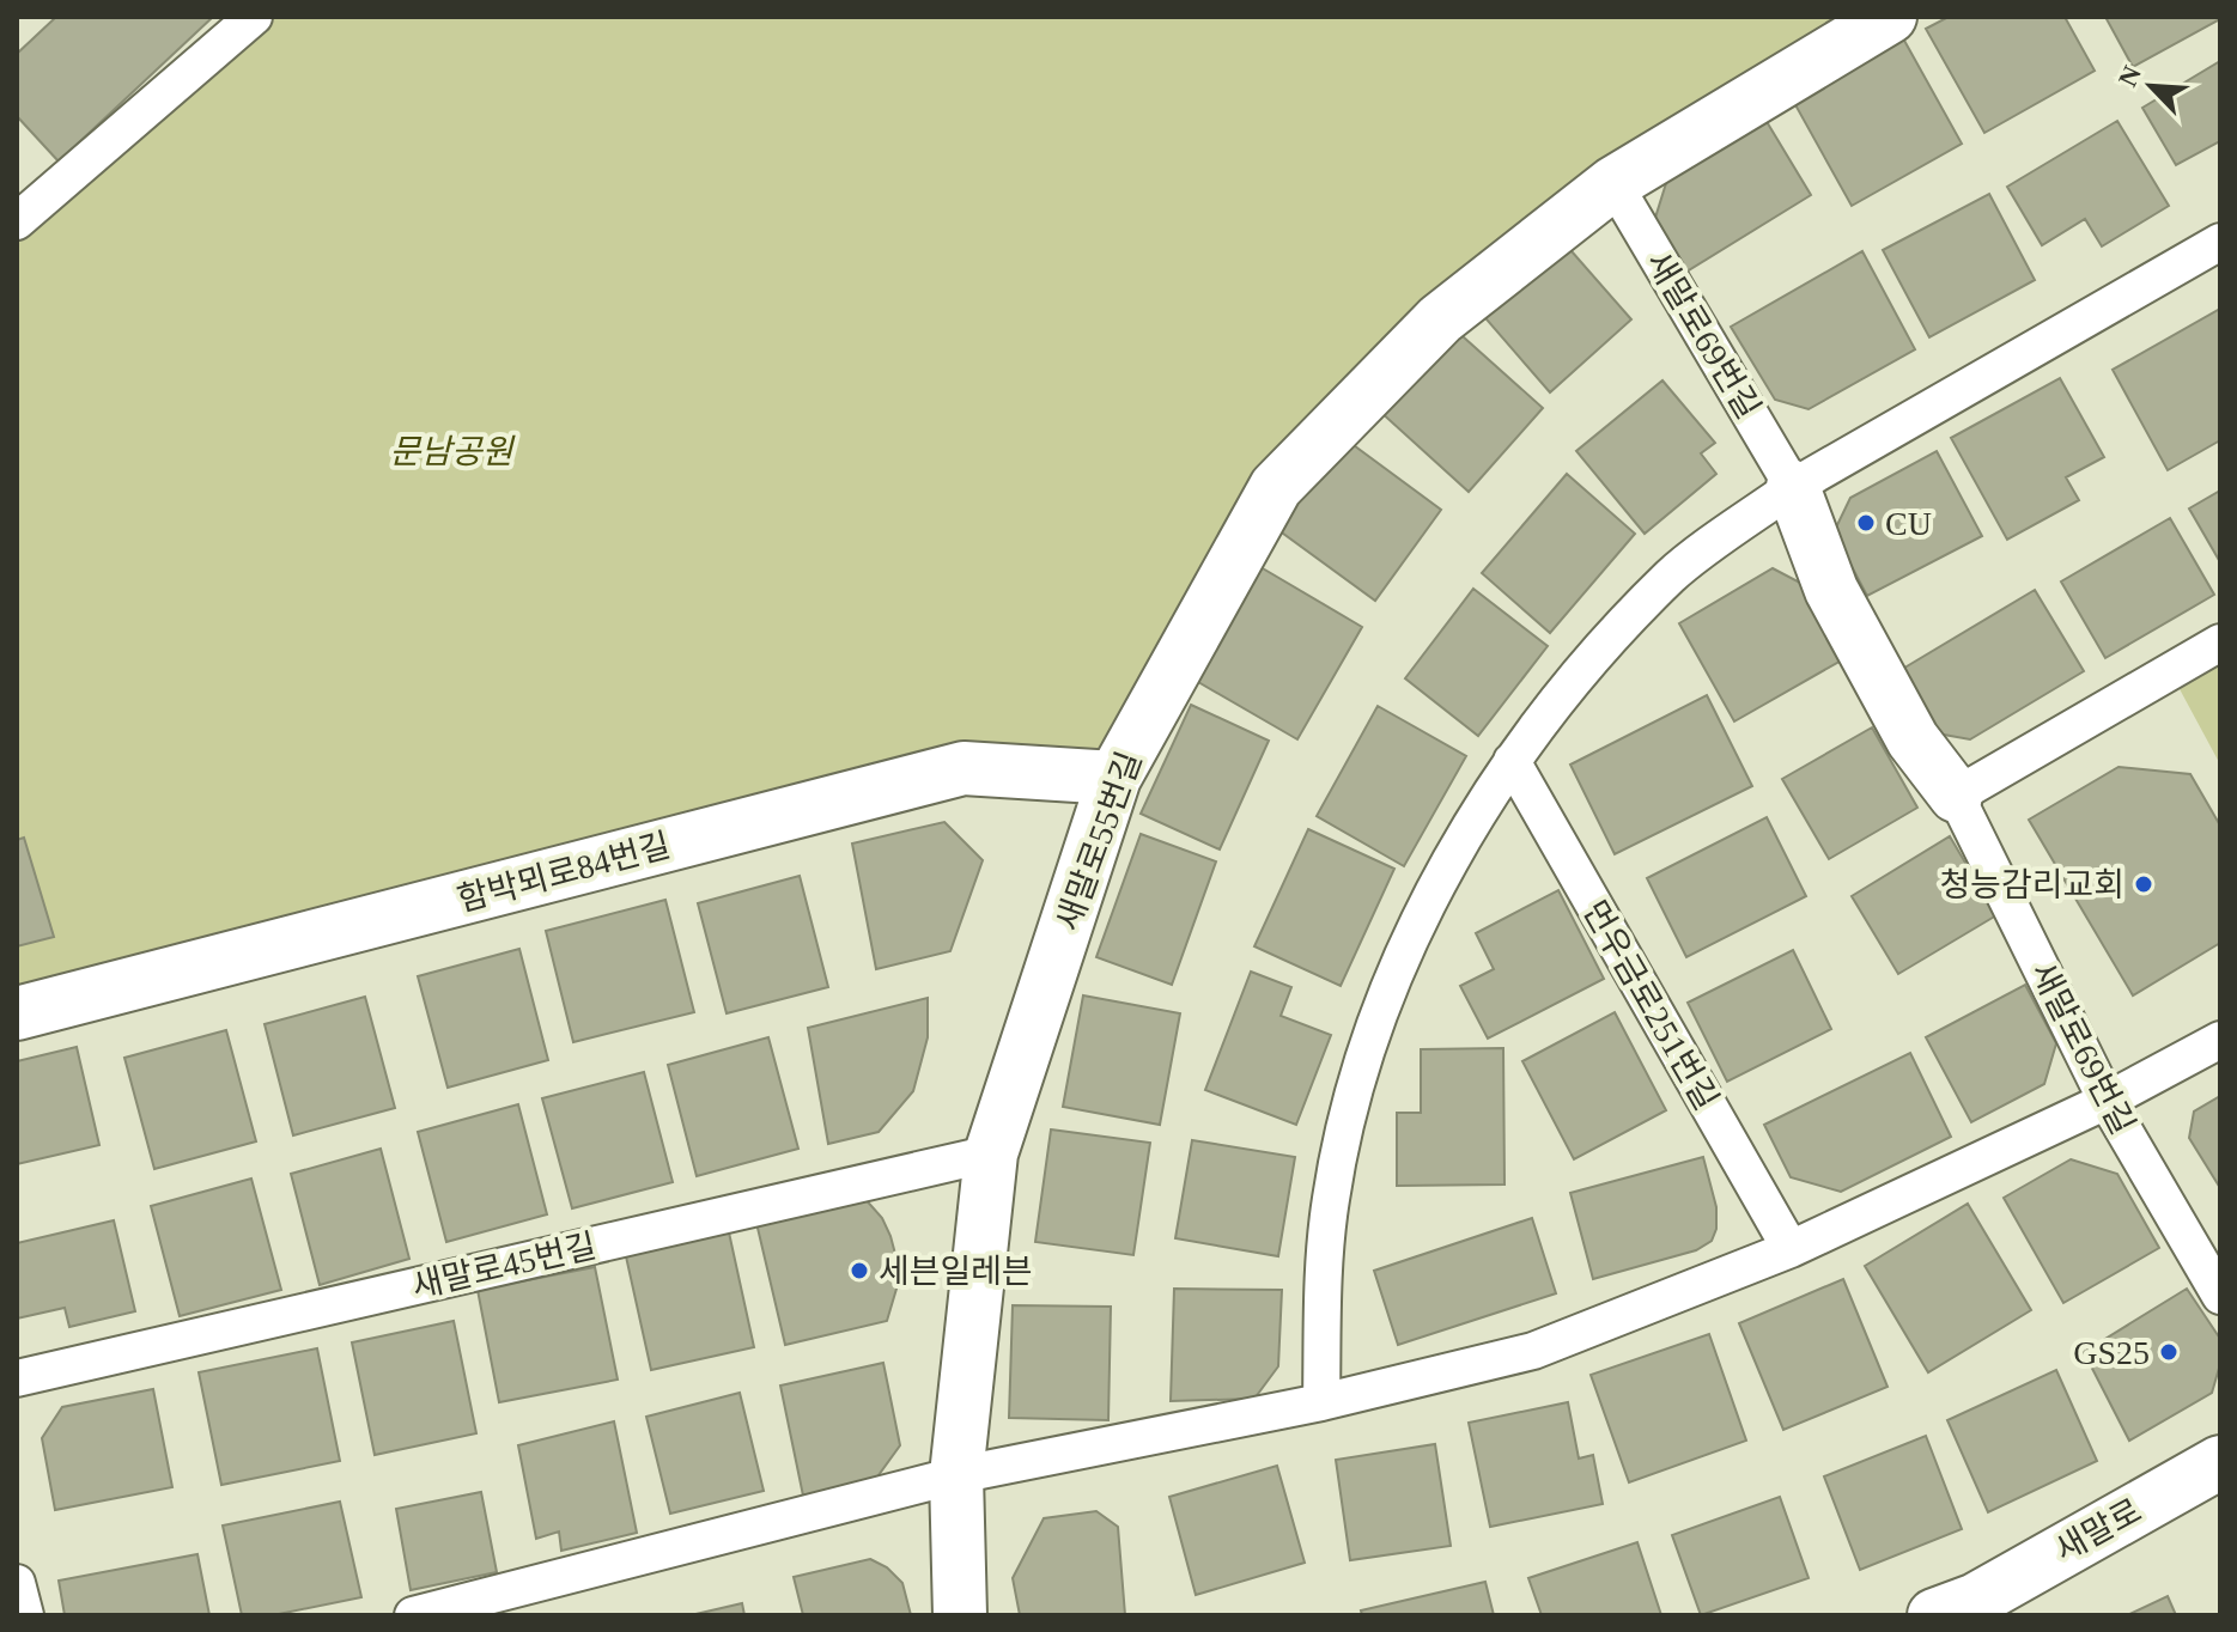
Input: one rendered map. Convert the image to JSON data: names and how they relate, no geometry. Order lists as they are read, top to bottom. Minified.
{"streets":{"street":["새말로69번길","새말로55번길","함박뫼로84번길","새말로"],"lane":["먼우금로251번길","새말로45번길"]},"crossings":[["새말로69번길","새말로55번길"],["새말로55번길","함박뫼로84번길"],["새말로55번길","새말로45번길"]],"parks":["문남공원"],"places":["CU","청능감리교회","세븐일레븐","GS25"],"north":"top left"}
